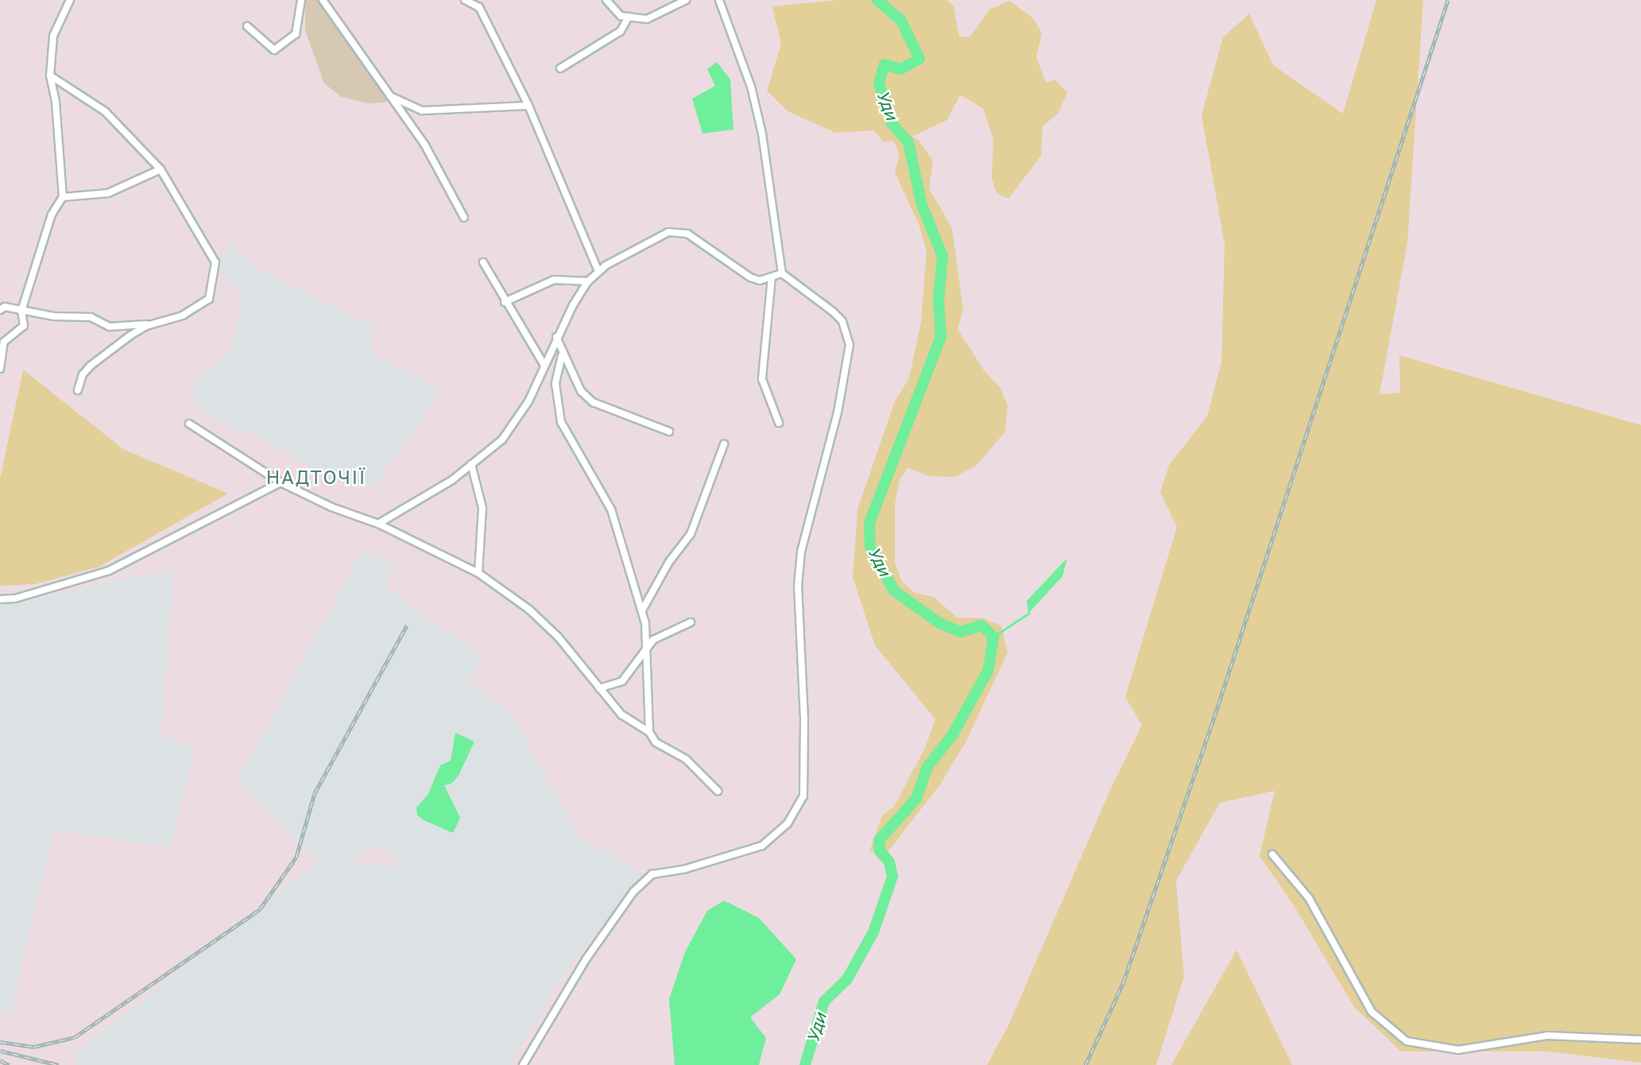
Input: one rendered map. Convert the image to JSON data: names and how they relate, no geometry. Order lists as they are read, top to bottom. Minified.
{"districts":["НАДТОЧІЇ"],"water":["Уди"]}
